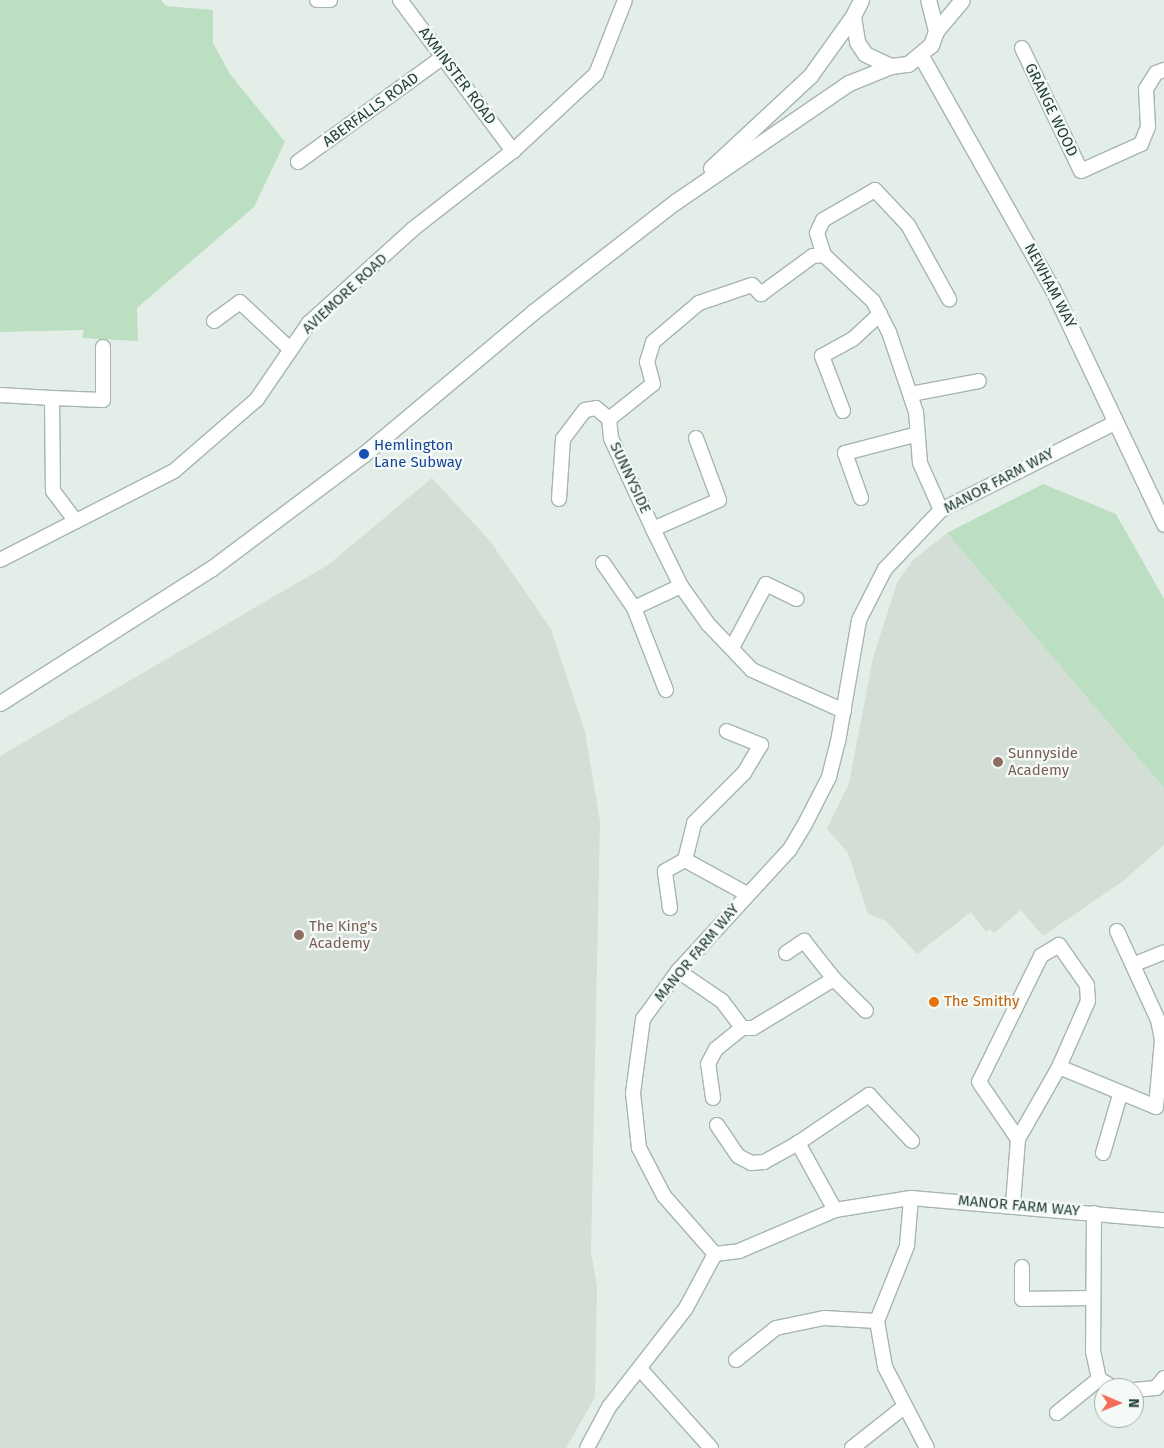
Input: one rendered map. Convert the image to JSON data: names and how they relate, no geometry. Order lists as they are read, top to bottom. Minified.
{"streets":{"main road":["NEWHAM WAY"],"street":["AXMINSTER ROAD","ABERFALLS ROAD","GRANGE WOOD","AVIEMORE ROAD","SUNNYSIDE","MANOR FARM WAY"]},"crossings":[["AXMINSTER ROAD","ABERFALLS ROAD"],["AXMINSTER ROAD","AVIEMORE ROAD"],["NEWHAM WAY","MANOR FARM WAY"],["SUNNYSIDE","MANOR FARM WAY"]],"places":["Hemlington Lane Subway","Sunnyside Academy","The King's Academy","The Smithy"],"north":"right"}
